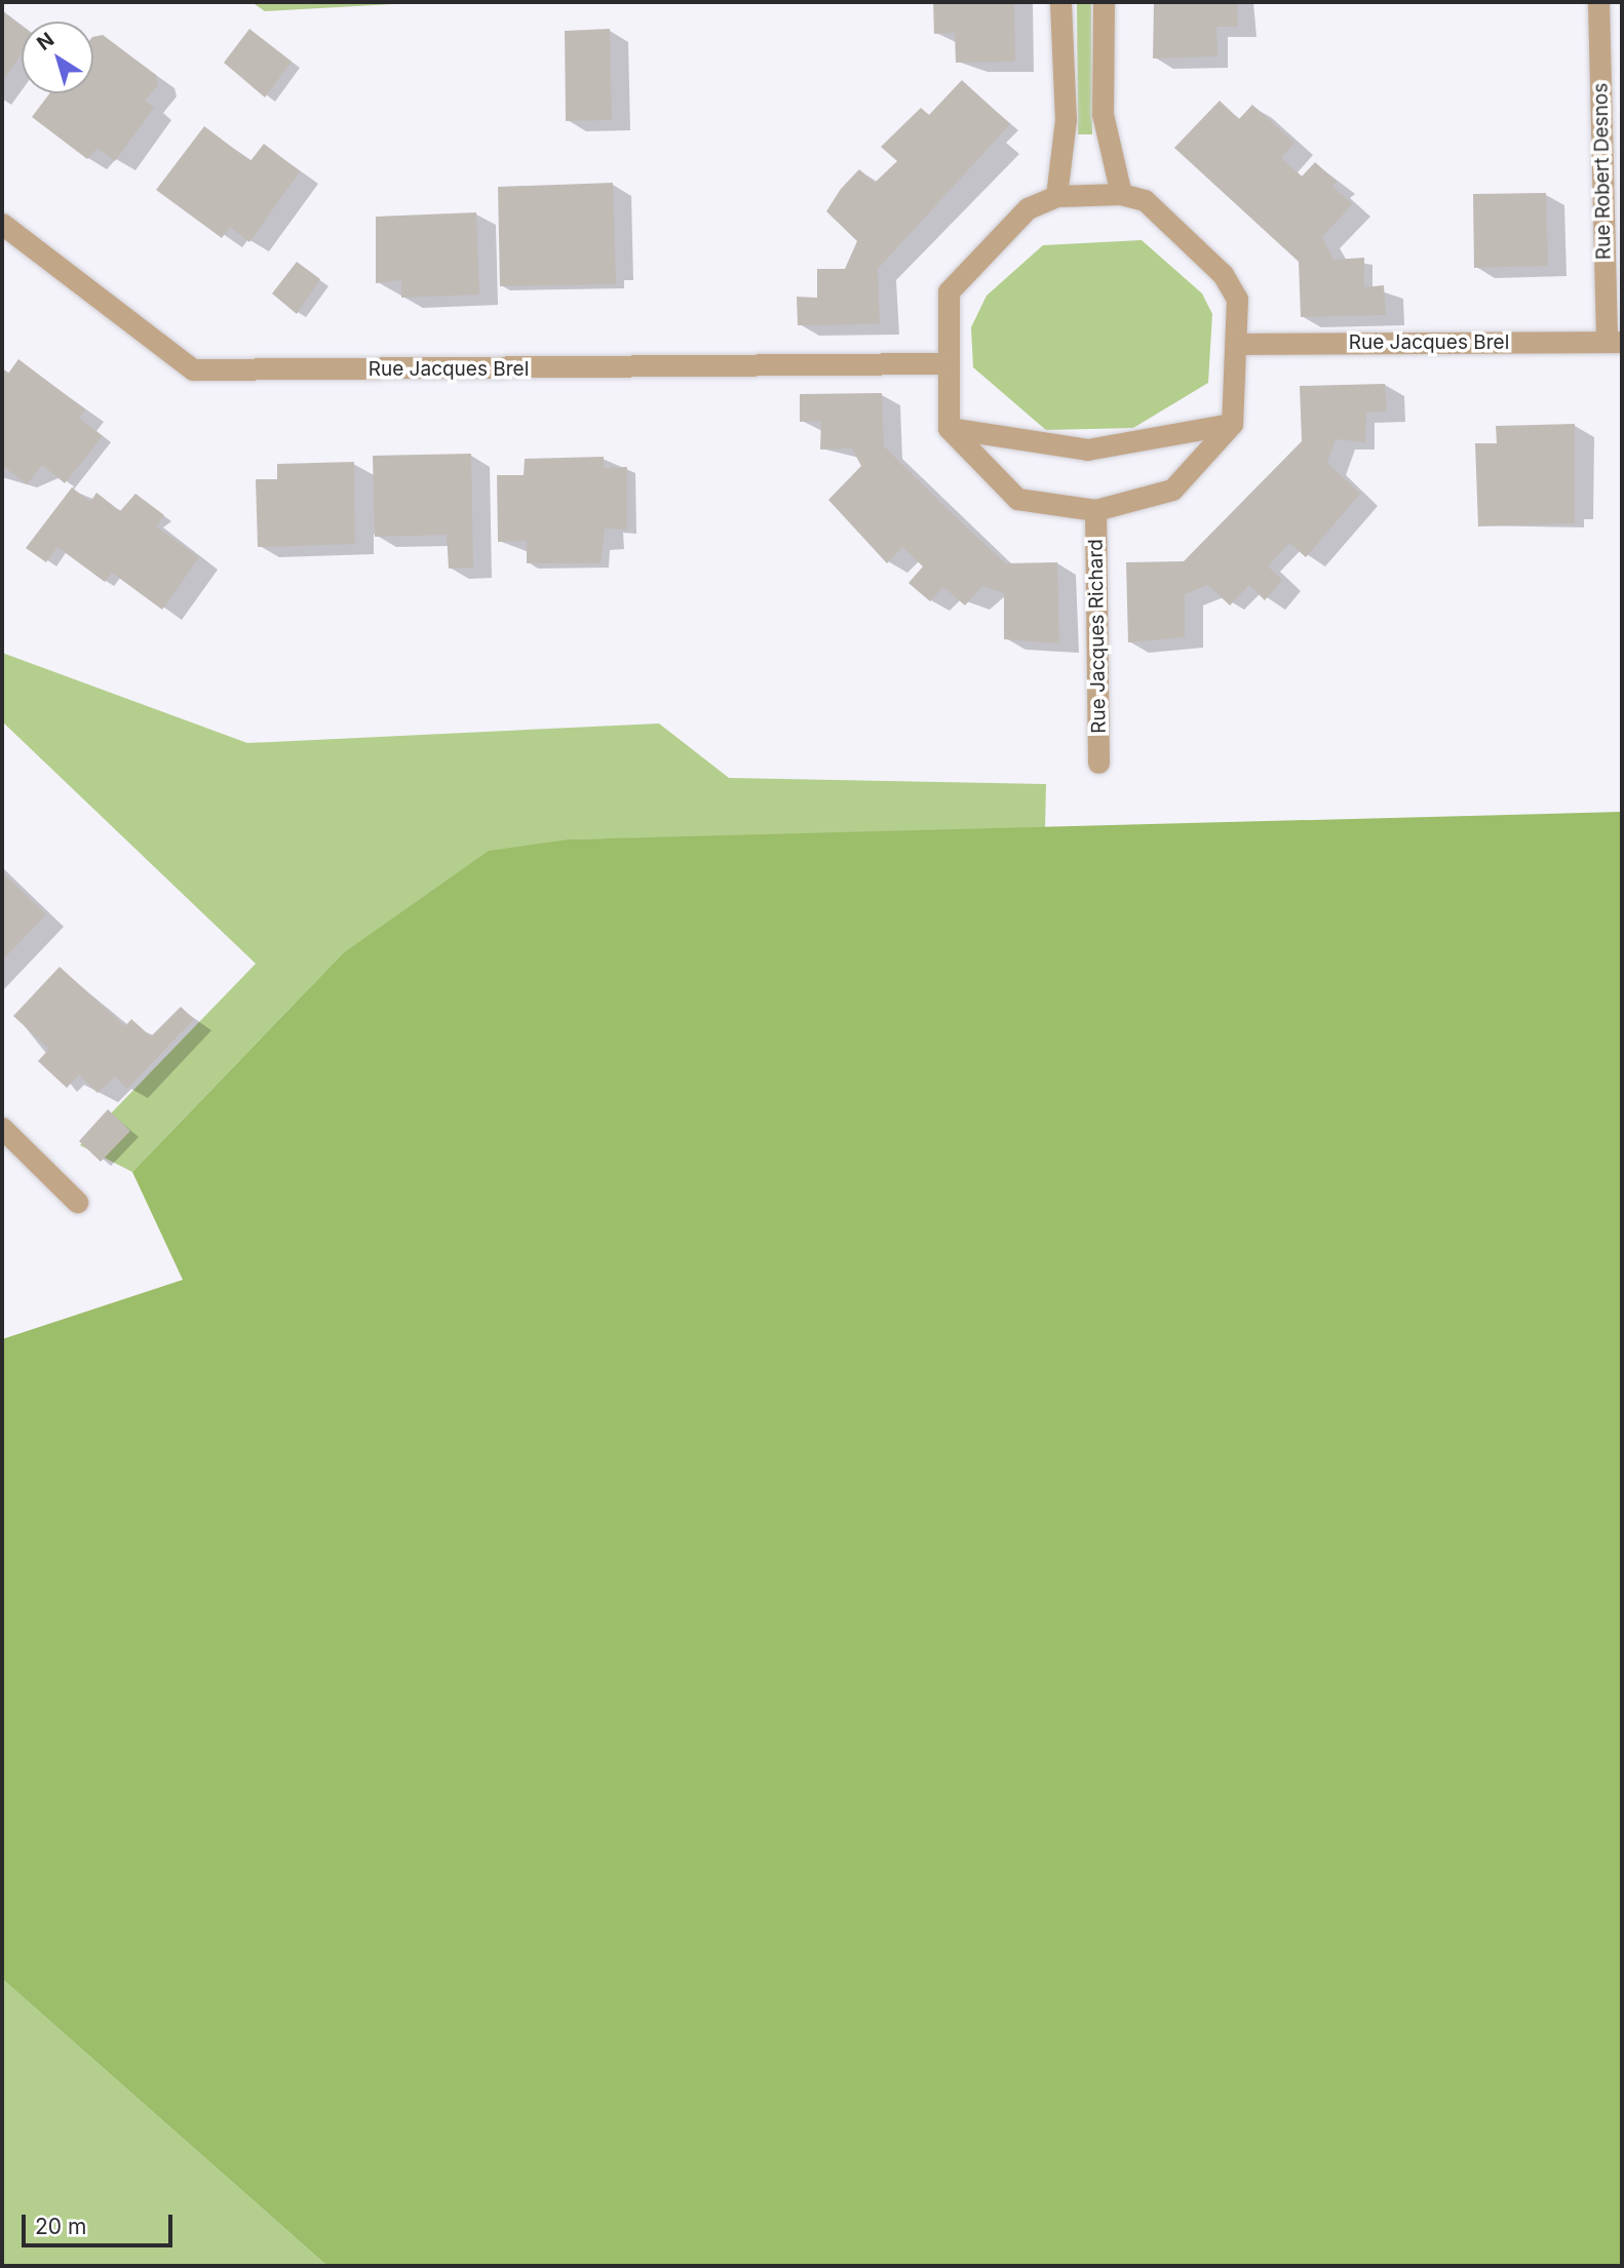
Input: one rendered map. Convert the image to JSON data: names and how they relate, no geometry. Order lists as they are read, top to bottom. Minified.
{"streets":{"street":["Rue Robert Desnos","Rue Jacques Brel","Rue Jacques Richard"]},"crossings":[["Rue Robert Desnos","Rue Jacques Brel"]],"scale_bar":"20 m","north":"top left"}
